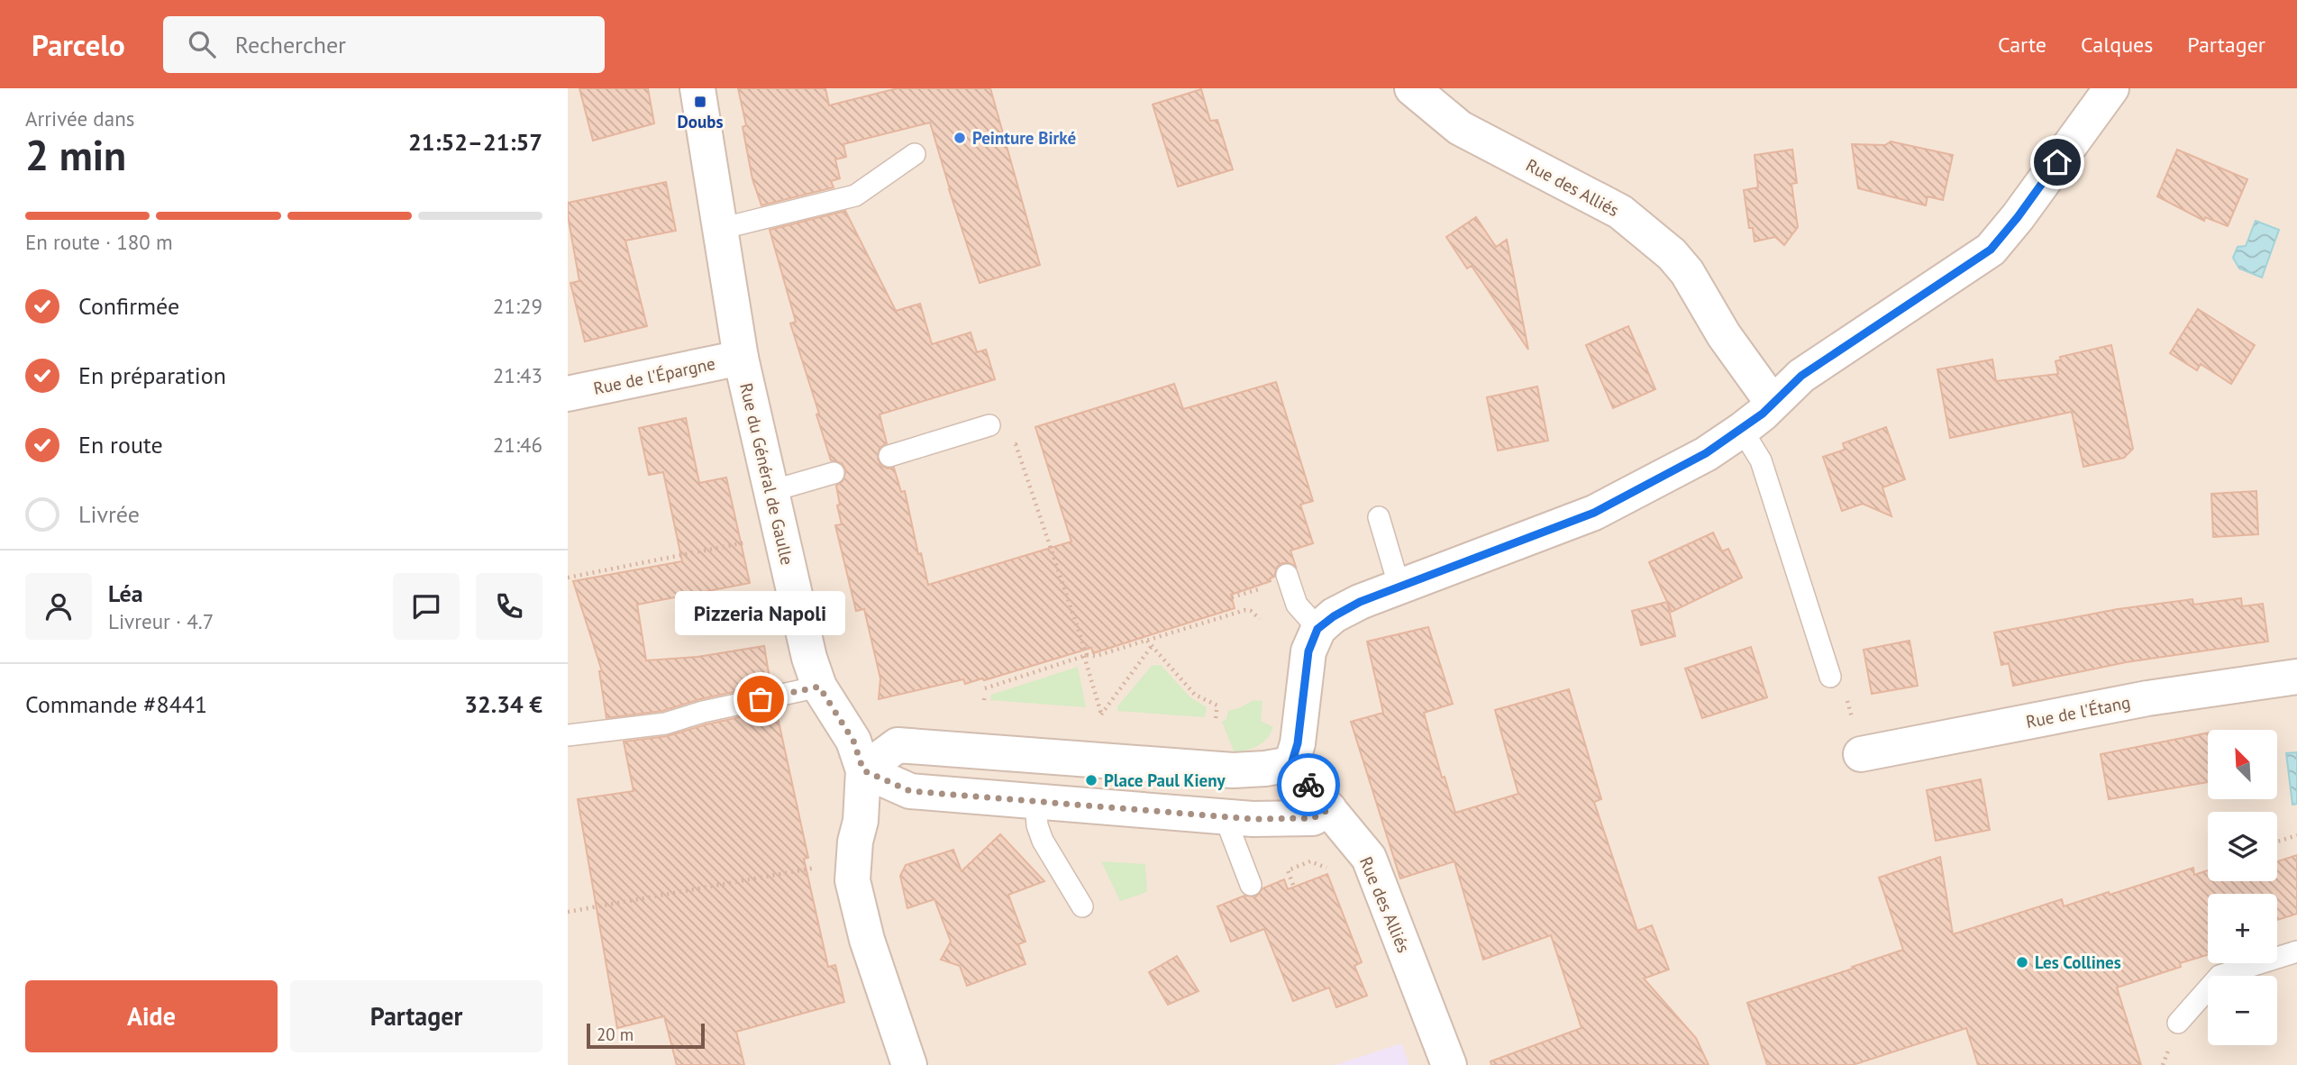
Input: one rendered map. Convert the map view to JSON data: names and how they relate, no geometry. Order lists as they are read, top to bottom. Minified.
{"streets":{"street":["Rue des Alliés","Rue de l'Épargne","Rue du Général de Gaulle","Rue de l'Étang"]},"crossings":[["Rue de l'Épargne","Rue du Général de Gaulle"]],"places":{"transit":["Doubs"],"other":["Peinture Birké","Pizzeria Napoli","Place Paul Kieny","Les Collines"]},"scale_bar":"20 m","north":"top left","page":{"header":"Parcelo","search":"Rechercher","nav":["Carte","Calques","Partager"],"heading":["2 min","Arrivée dans","21:52–21:57"],"panel":["Léa","Livreur · 4.7","Commande #8441","32.34 €"],"bar":"En route · 180 m","list":[["Confirmée","21:29"],["En préparation","21:43"],["En route","21:46"],"Livrée"],"bubble":"Pizzeria Napoli","map_buttons":["+","−"],"buttons":["Aide","Partager"],"scale":"20 m"}}
